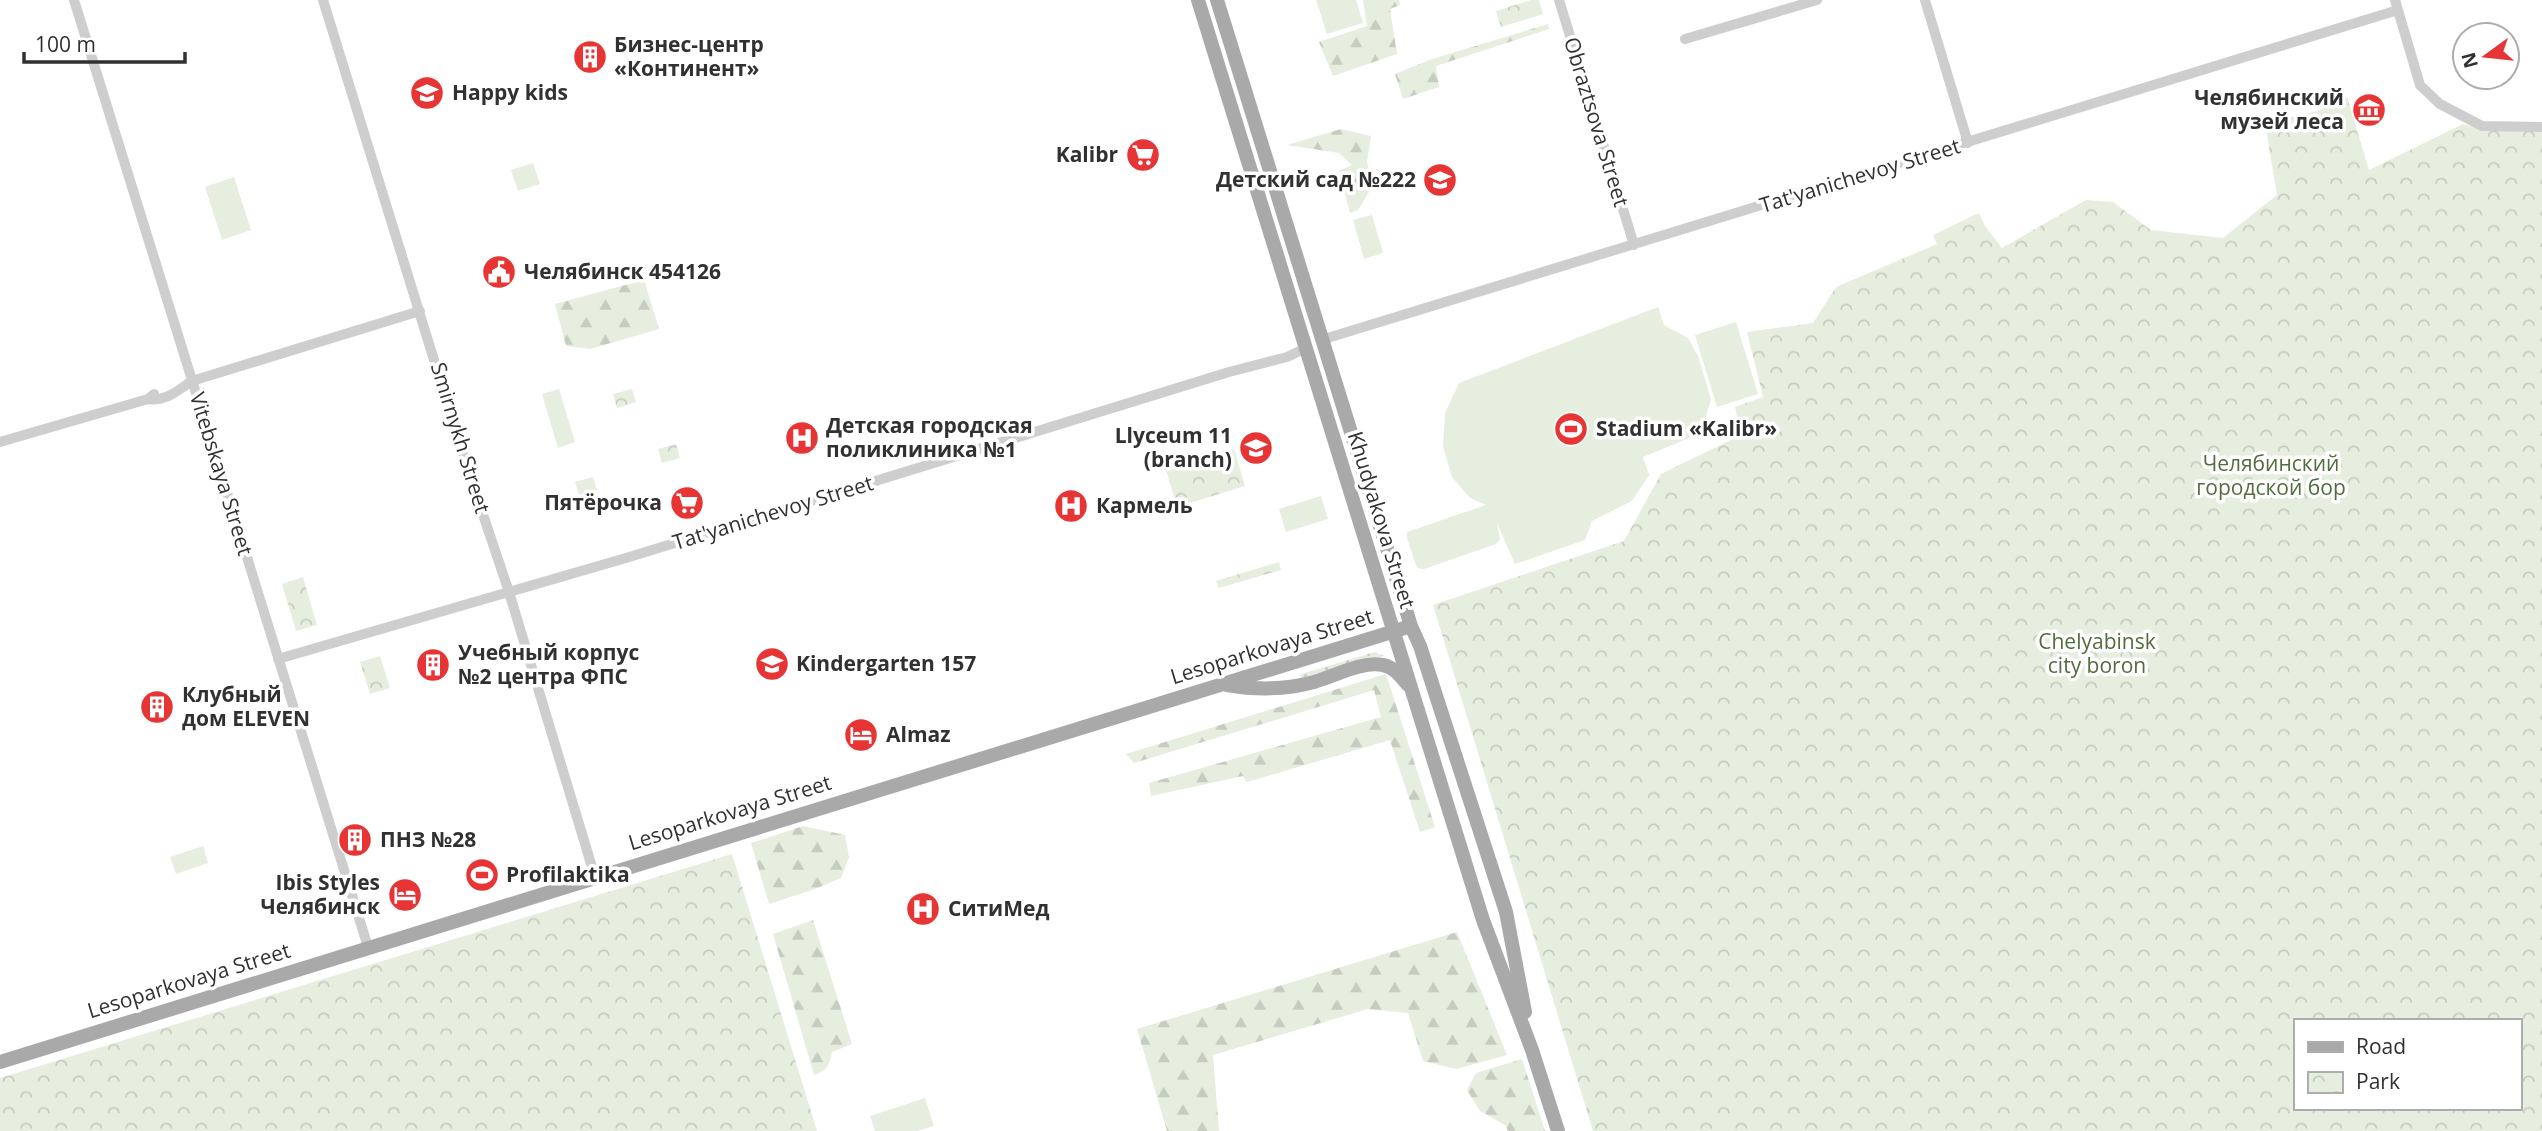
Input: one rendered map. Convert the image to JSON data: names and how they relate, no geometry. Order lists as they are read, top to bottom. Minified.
{"streets":{"main road":["Khudyakova Street","Lesoparkovaya Street"],"street":["Obraztsova Street","Tat'yanichevoy Street","Smirnykh Street","Vitebskaya Street"]},"crossings":[["Obraztsova Street","Tat'yanichevoy Street"],["Tat'yanichevoy Street","Smirnykh Street"],["Tat'yanichevoy Street","Vitebskaya Street"],["Tat'yanichevoy Street","Khudyakova Street"],["Smirnykh Street","Lesoparkovaya Street"],["Vitebskaya Street","Lesoparkovaya Street"],["Khudyakova Street","Lesoparkovaya Street"]],"parks":["Челябинский городской бор","Chelyabinsk city boron"],"places":{"building":["Бизнес-центр «Континент»","Учебный корпус №2 центра ФПС","Клубный дом ELEVEN","ПНЗ №28"],"school or university":["Happy kids","Детский сад №222","Llyceum 11 (branch)","Kindergarten 157"],"museum":["Челябинский музей леса"],"supermarket":["Kalibr","Пятёрочка"],"public building":["Челябинск 454126"],"sports":["Stadium «Kalibr»","Profilaktika"],"hospital":["Детская городская поликлиника №1","Кармель","СитиМед"],"hotel":["Almaz","Ibis Styles Челябинск"]},"legend":["Road","Park"],"scale_bar":"100 m","north":"left"}
